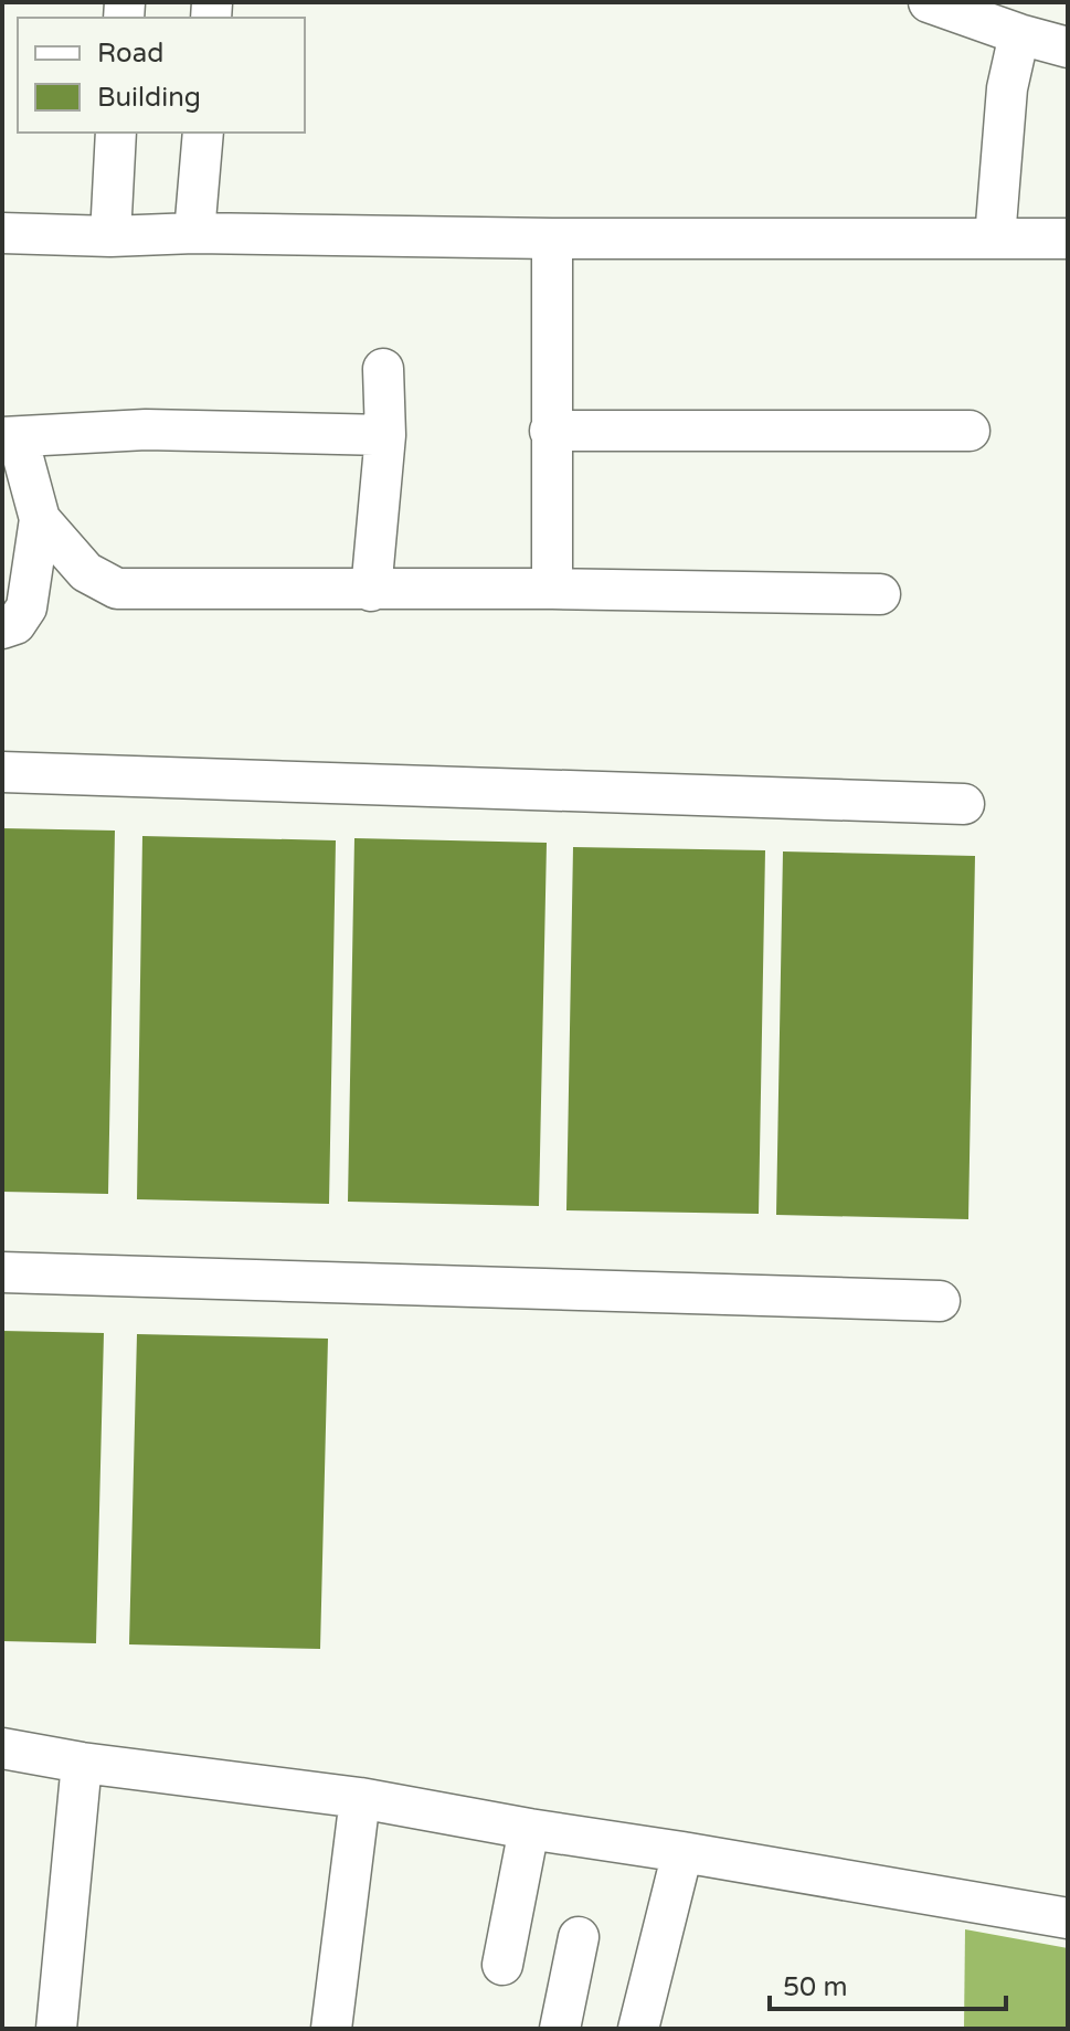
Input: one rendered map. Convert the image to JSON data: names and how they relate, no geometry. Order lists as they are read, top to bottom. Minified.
{"legend":["Road","Building"],"scale_bar":"50 m"}
